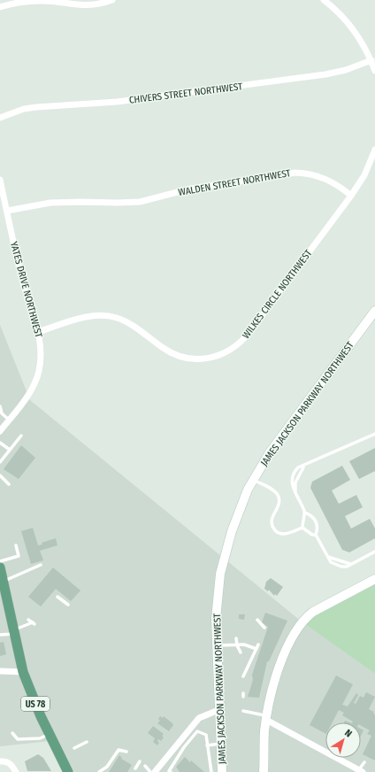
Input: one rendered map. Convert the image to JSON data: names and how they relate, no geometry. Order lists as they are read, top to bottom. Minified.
{"streets":{"main road":["JAMES JACKSON PARKWAY NORTHWEST","US 78"],"street":["CHIVERS STREET NORTHWEST","WALDEN STREET NORTHWEST","YATES DRIVE NORTHWEST","WILKES CIRCLE NORTHWEST"]},"crossings":[["WALDEN STREET NORTHWEST","YATES DRIVE NORTHWEST"],["WALDEN STREET NORTHWEST","WILKES CIRCLE NORTHWEST"],["YATES DRIVE NORTHWEST","WILKES CIRCLE NORTHWEST"]],"north":"top right"}
